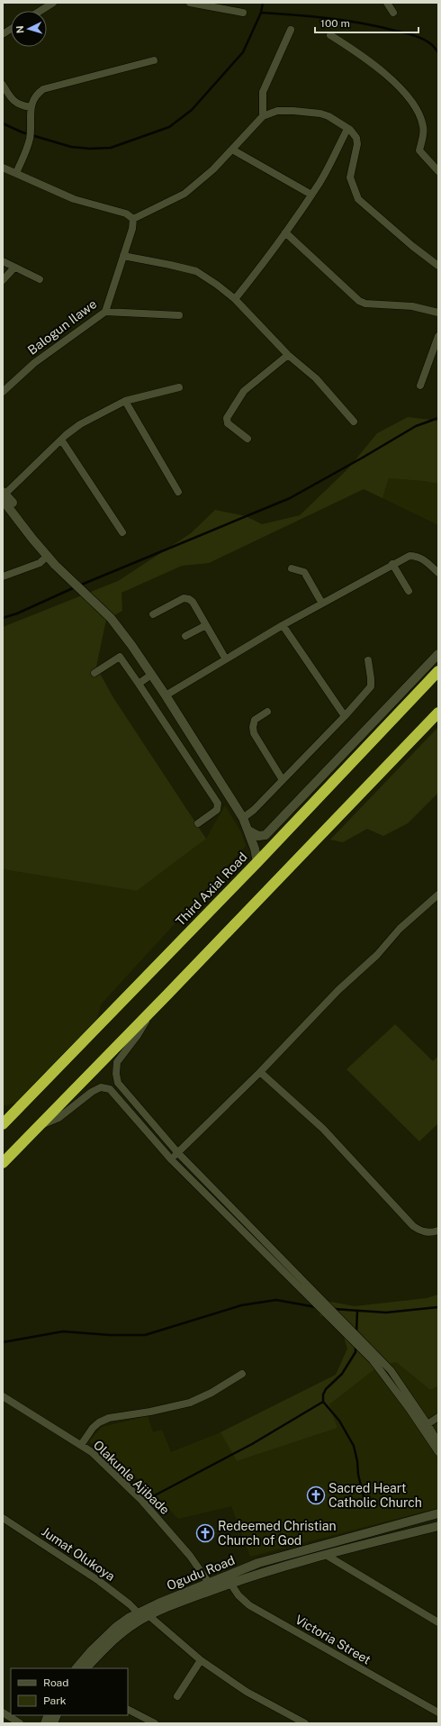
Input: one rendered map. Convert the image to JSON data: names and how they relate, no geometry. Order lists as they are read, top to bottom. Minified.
{"streets":{"highway":["Third Axial Road"],"main road":["Ogudu Road"],"street":["Balogun Ilawe","Olakunle Ajibade","Jumat Olukoya","Victoria Street"]},"crossings":[["Olakunle Ajibade","Ogudu Road"],["Jumat Olukoya","Ogudu Road"],["Ogudu Road","Victoria Street"]],"places":{"church":["Sacred Heart Catholic Church","Redeemed Christian Church of God"]},"legend":["Road","Park"],"scale_bar":"100 m","north":"left"}
